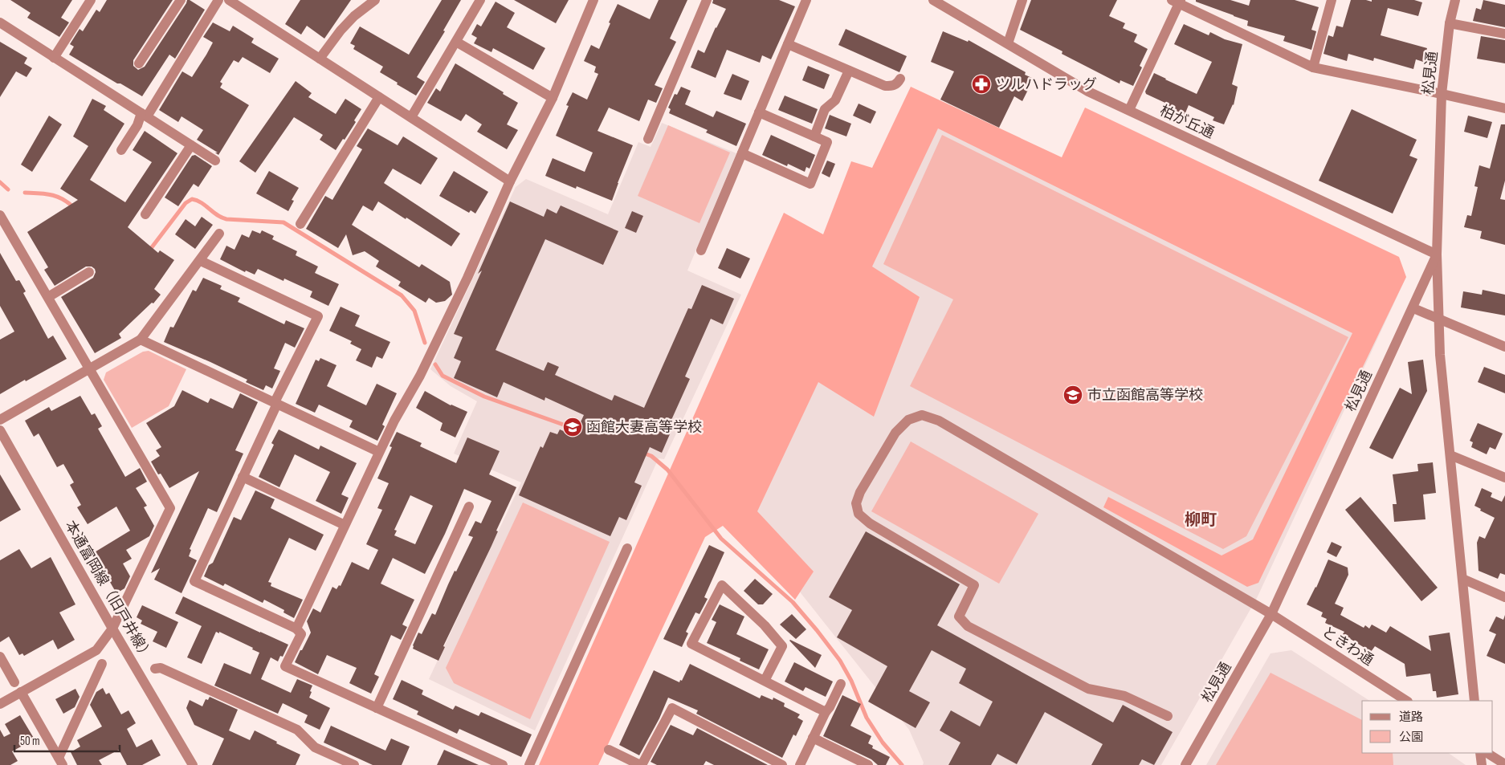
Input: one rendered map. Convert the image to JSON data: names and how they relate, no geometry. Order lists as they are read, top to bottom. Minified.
{"streets":{"street":["松見通","柏が丘通","本通富岡線（旧戸井線）","ときわ通"]},"crossings":[["松見通","柏が丘通"],["松見通","ときわ通"]],"districts":["柳町"],"places":{"pharmacy":["ツルハドラッグ"],"school or university":["市立函館高等学校","函館大妻高等学校"]},"legend":["道路","公園"],"scale_bar":"50 m"}
